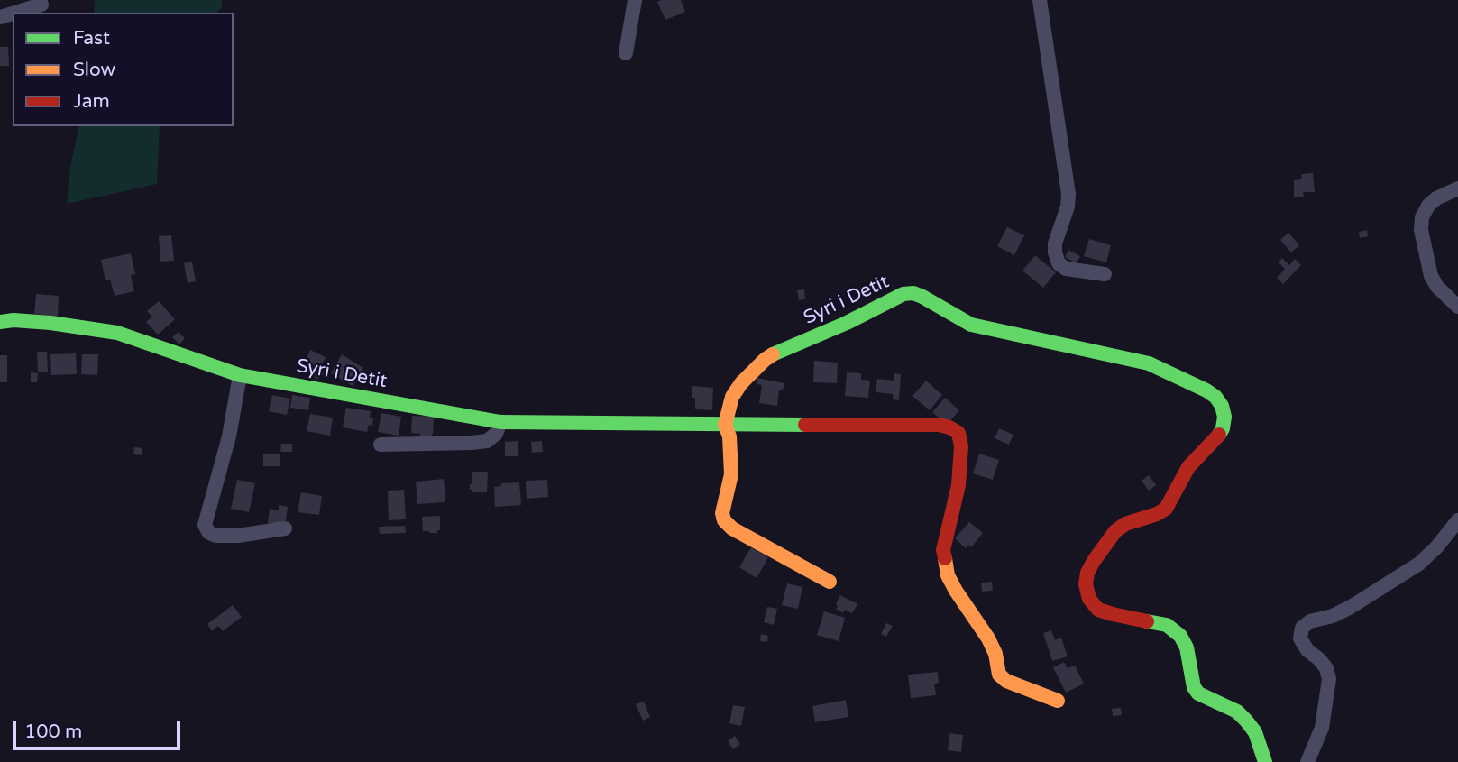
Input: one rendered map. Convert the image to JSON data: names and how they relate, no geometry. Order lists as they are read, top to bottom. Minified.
{"streets":{"street":["Syri i Detit"]},"legend":["Fast","Slow","Jam"],"scale_bar":"100 m"}
